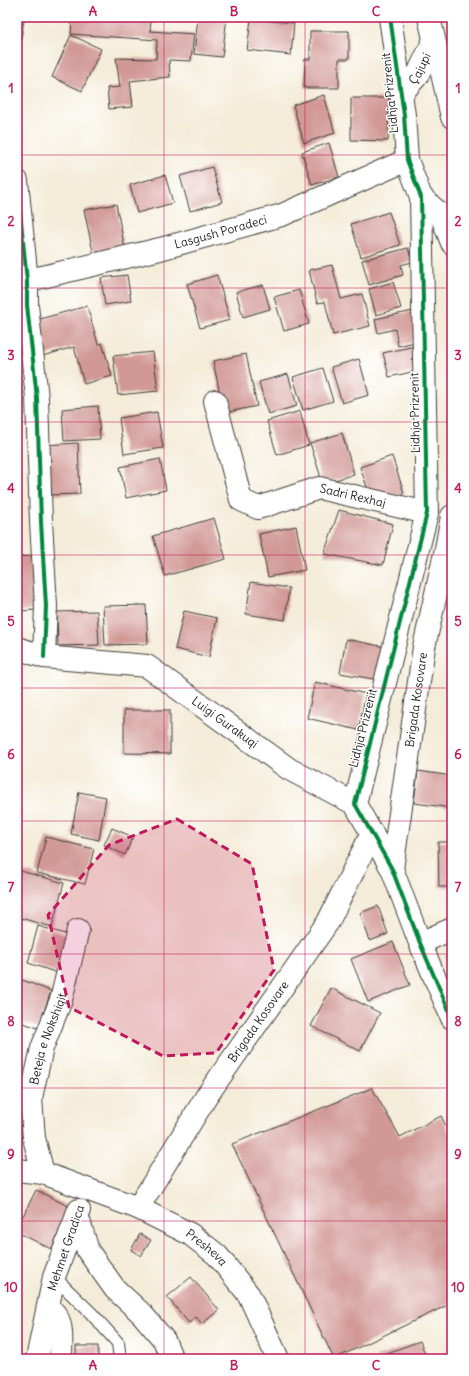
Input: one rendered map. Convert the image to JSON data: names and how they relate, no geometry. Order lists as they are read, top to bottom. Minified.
{"streets":{"street":["Çajupi","Lidhja Prizrenit","Lasgush Poradeci","Sadri Rexhaj","Brigada Kosovare","Luigi Gurakuqi","Beteja e Nokshiqit","Mehmet Gradica","Presheva"]},"crossings":[["Çajupi","Lidhja Prizrenit"],["Lidhja Prizrenit","Lasgush Poradeci"],["Lidhja Prizrenit","Sadri Rexhaj"],["Lidhja Prizrenit","Luigi Gurakuqi"],["Brigada Kosovare","Presheva"],["Beteja e Nokshiqit","Presheva"],["Mehmet Gradica","Presheva"]],"grid":{"columns":["A","B","C"],"rows":["1","2","3","4","5","6","7","8","9","10"]}}
